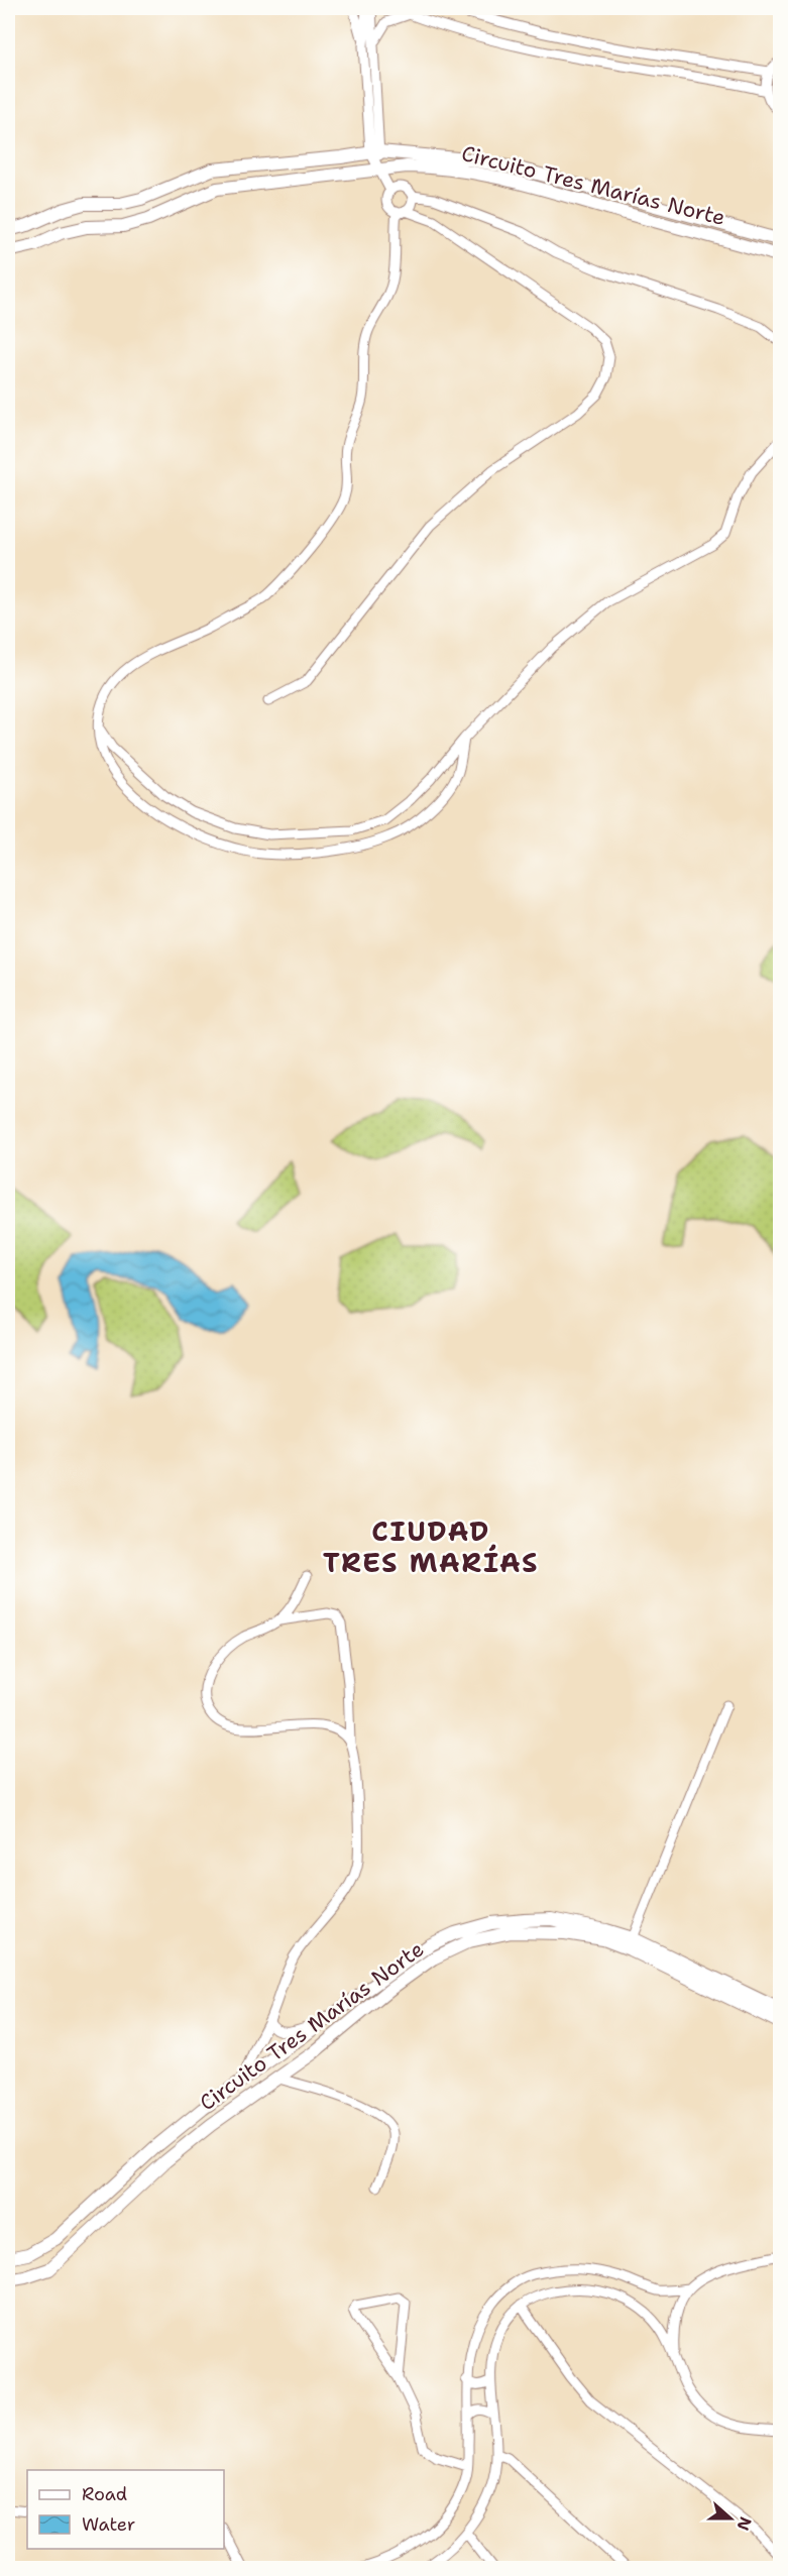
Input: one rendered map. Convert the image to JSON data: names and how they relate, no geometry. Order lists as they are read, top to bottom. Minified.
{"streets":{"street":["Circuito Tres Marías Norte"]},"districts":["CIUDAD TRES MARÍAS"],"legend":["Road","Water"],"north":"right"}
